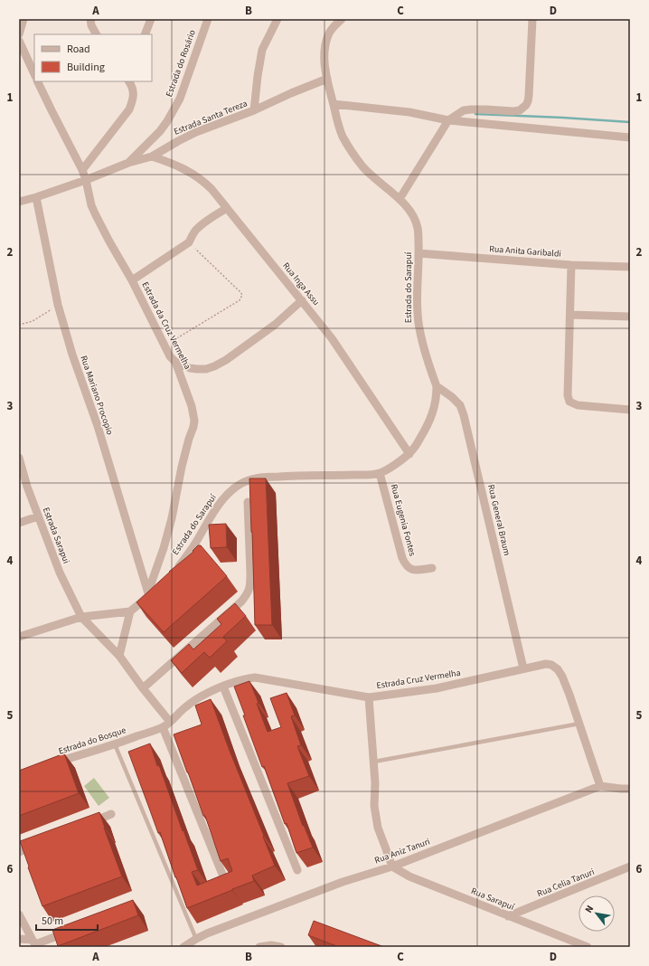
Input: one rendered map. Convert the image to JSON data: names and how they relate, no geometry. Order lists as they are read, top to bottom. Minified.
{"streets":{"street":["Estrada do Rosário","Estrada Santa Tereza","Rua Anita Garibaldi","Rua Inga Assu","Estrada do Sarapuí","Estrada da Cruz Vermelha","Rua Mariano Procopio","Rua Eugenia Fontes","Rua General Braum","Estrada Sarapui","Estrada Cruz Vermelha","Estrada do Bosque","Rua Aniz Tanuri","Rua Celia Tanuri","Rua Sarapuí"]},"crossings":[["Estrada do Rosário","Estrada Santa Tereza"],["Estrada Santa Tereza","Rua Inga Assu"],["Estrada Santa Tereza","Estrada do Sarapuí"],["Estrada Santa Tereza","Estrada da Cruz Vermelha"],["Estrada Santa Tereza","Rua Mariano Procopio"],["Rua Anita Garibaldi","Estrada do Sarapuí"],["Rua Inga Assu","Estrada do Sarapuí"],["Estrada do Sarapuí","Rua Eugenia Fontes"],["Estrada do Sarapuí","Rua General Braum"],["Estrada da Cruz Vermelha","Rua Mariano Procopio"],["Rua General Braum","Estrada Cruz Vermelha"],["Estrada Cruz Vermelha","Estrada do Bosque"],["Estrada Cruz Vermelha","Rua Aniz Tanuri"],["Rua Aniz Tanuri","Rua Sarapuí"],["Rua Celia Tanuri","Rua Sarapuí"]],"legend":["Road","Building"],"scale_bar":"50 m","north":"top left","grid":{"columns":["A","B","C","D"],"rows":["1","2","3","4","5","6"]}}
